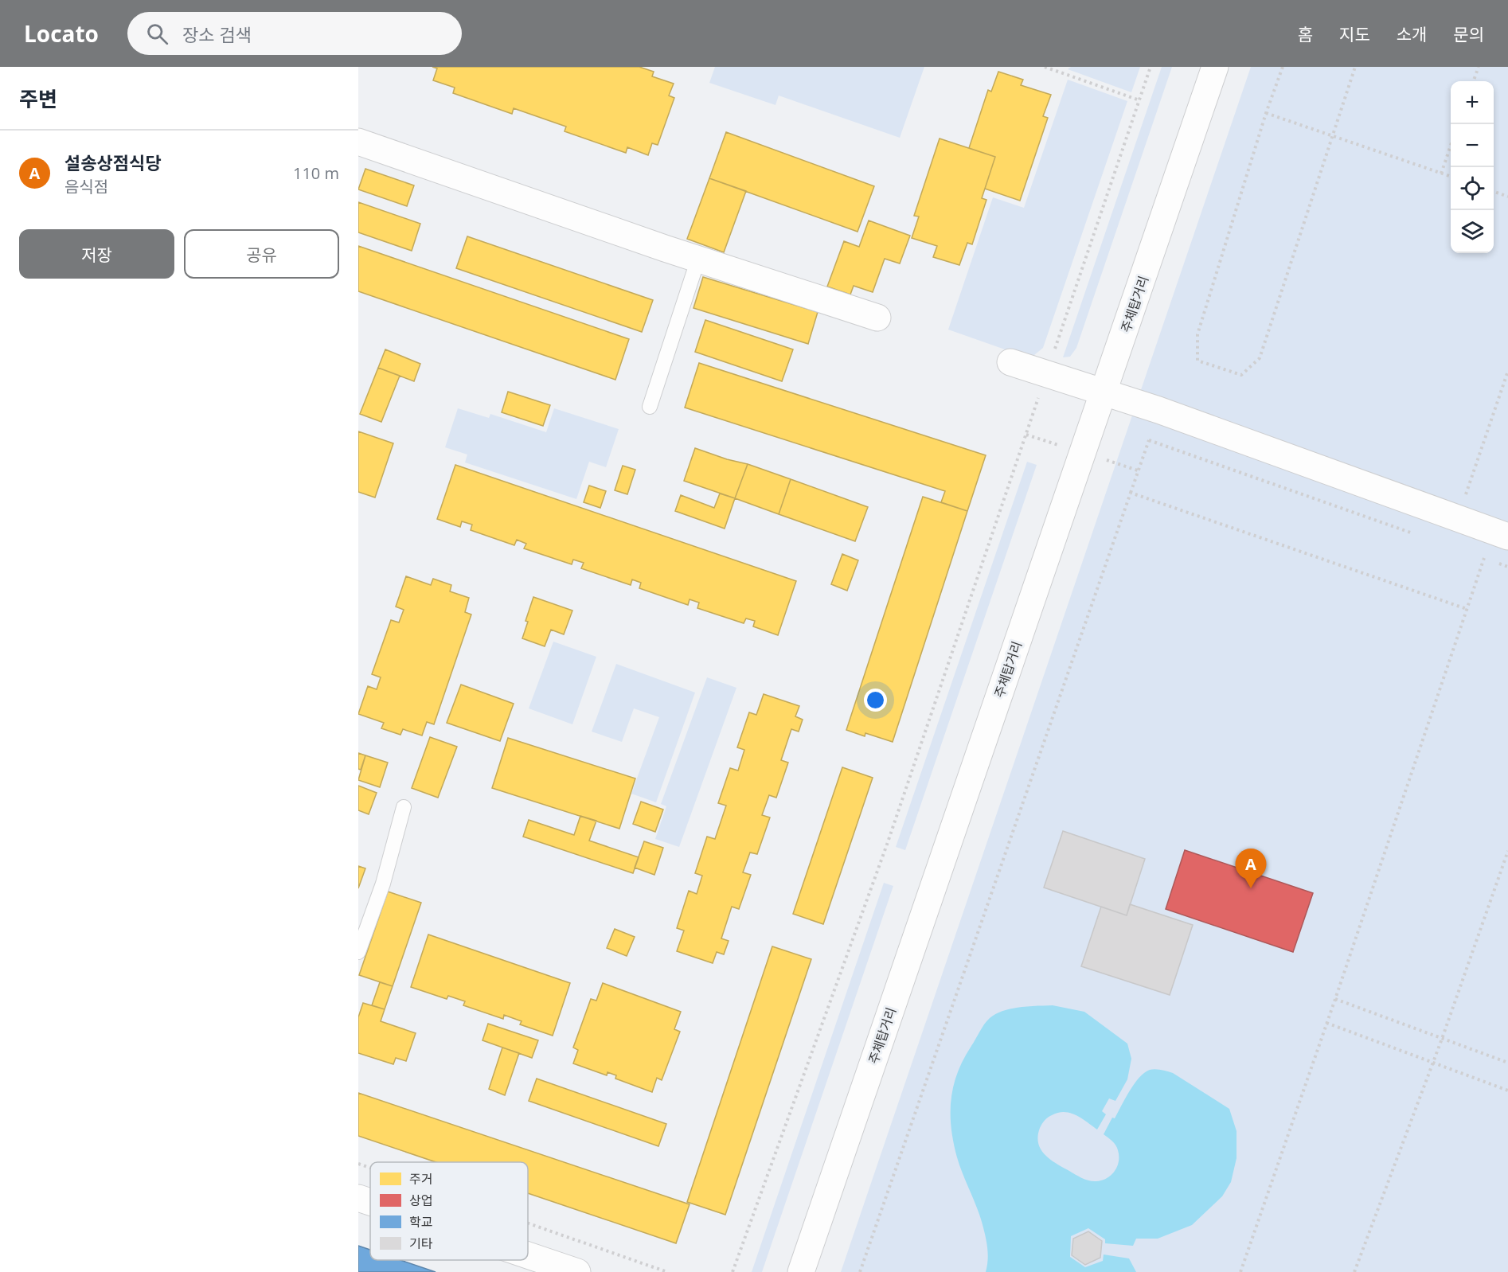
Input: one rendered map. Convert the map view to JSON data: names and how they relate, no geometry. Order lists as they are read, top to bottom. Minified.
{"streets":{"main road":["주체탑거리"]},"legend":["주거","상업","학교","기타"],"page":{"header":"Locato","search":"장소 검색","nav":["홈","지도","소개","문의"],"heading":"주변","map_buttons":["+","−"],"list":[{"mark":"A","name":"설송상점식당","note":"음식점","value":"110 m"}],"buttons":["저장","공유"],"pins":"A"}}
